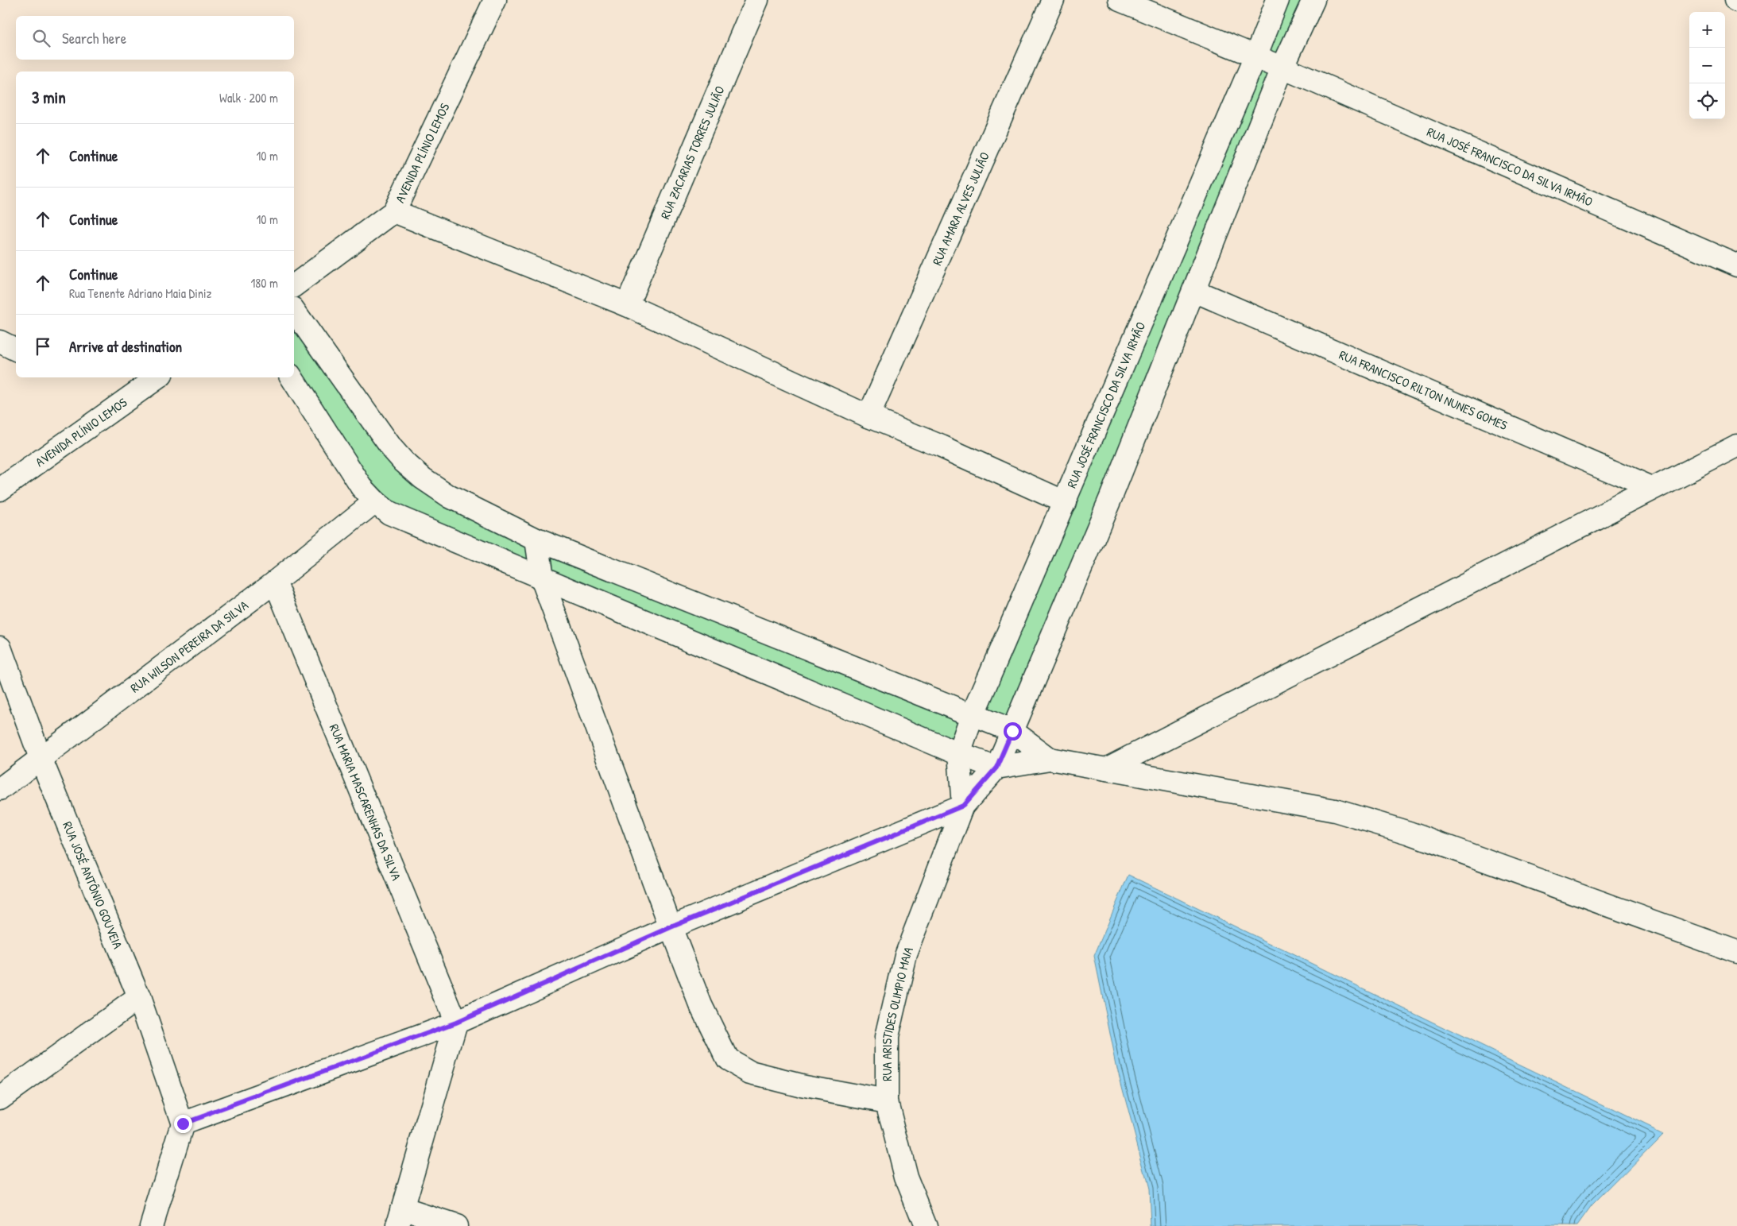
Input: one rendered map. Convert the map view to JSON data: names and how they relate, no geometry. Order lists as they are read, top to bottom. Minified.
{"streets":{"street":["AVENIDA PLÍNIO LEMOS","RUA ZACARIAS TORRES JULIÃO","RUA JOSÉ FRANCISCO DA SILVA IRMÃO","RUA AMARA ALVES JULIÃO","RUA FRANCISCO RILTON NUNES GOMES","RUA WILSON PEREIRA DA SILVA","RUA MARIA MASCARENHAS DA SILVA","RUA JOSÉ ANTÔNIO GOUVEIA","RUA ARISTIDES OLIMPIO MAIA"]},"crossings":[["RUA WILSON PEREIRA DA SILVA","RUA MARIA MASCARENHAS DA SILVA"],["RUA WILSON PEREIRA DA SILVA","RUA JOSÉ ANTÔNIO GOUVEIA"]],"page":{"map_buttons":["+","−"],"search":"Search here","heading":["3 min","Walk · 200 m"],"list":[["Continue","10 m"],["Continue","10 m"],["Continue","Rua Tenente Adriano Maia Diniz","180 m"],"Arrive at destination"]}}
